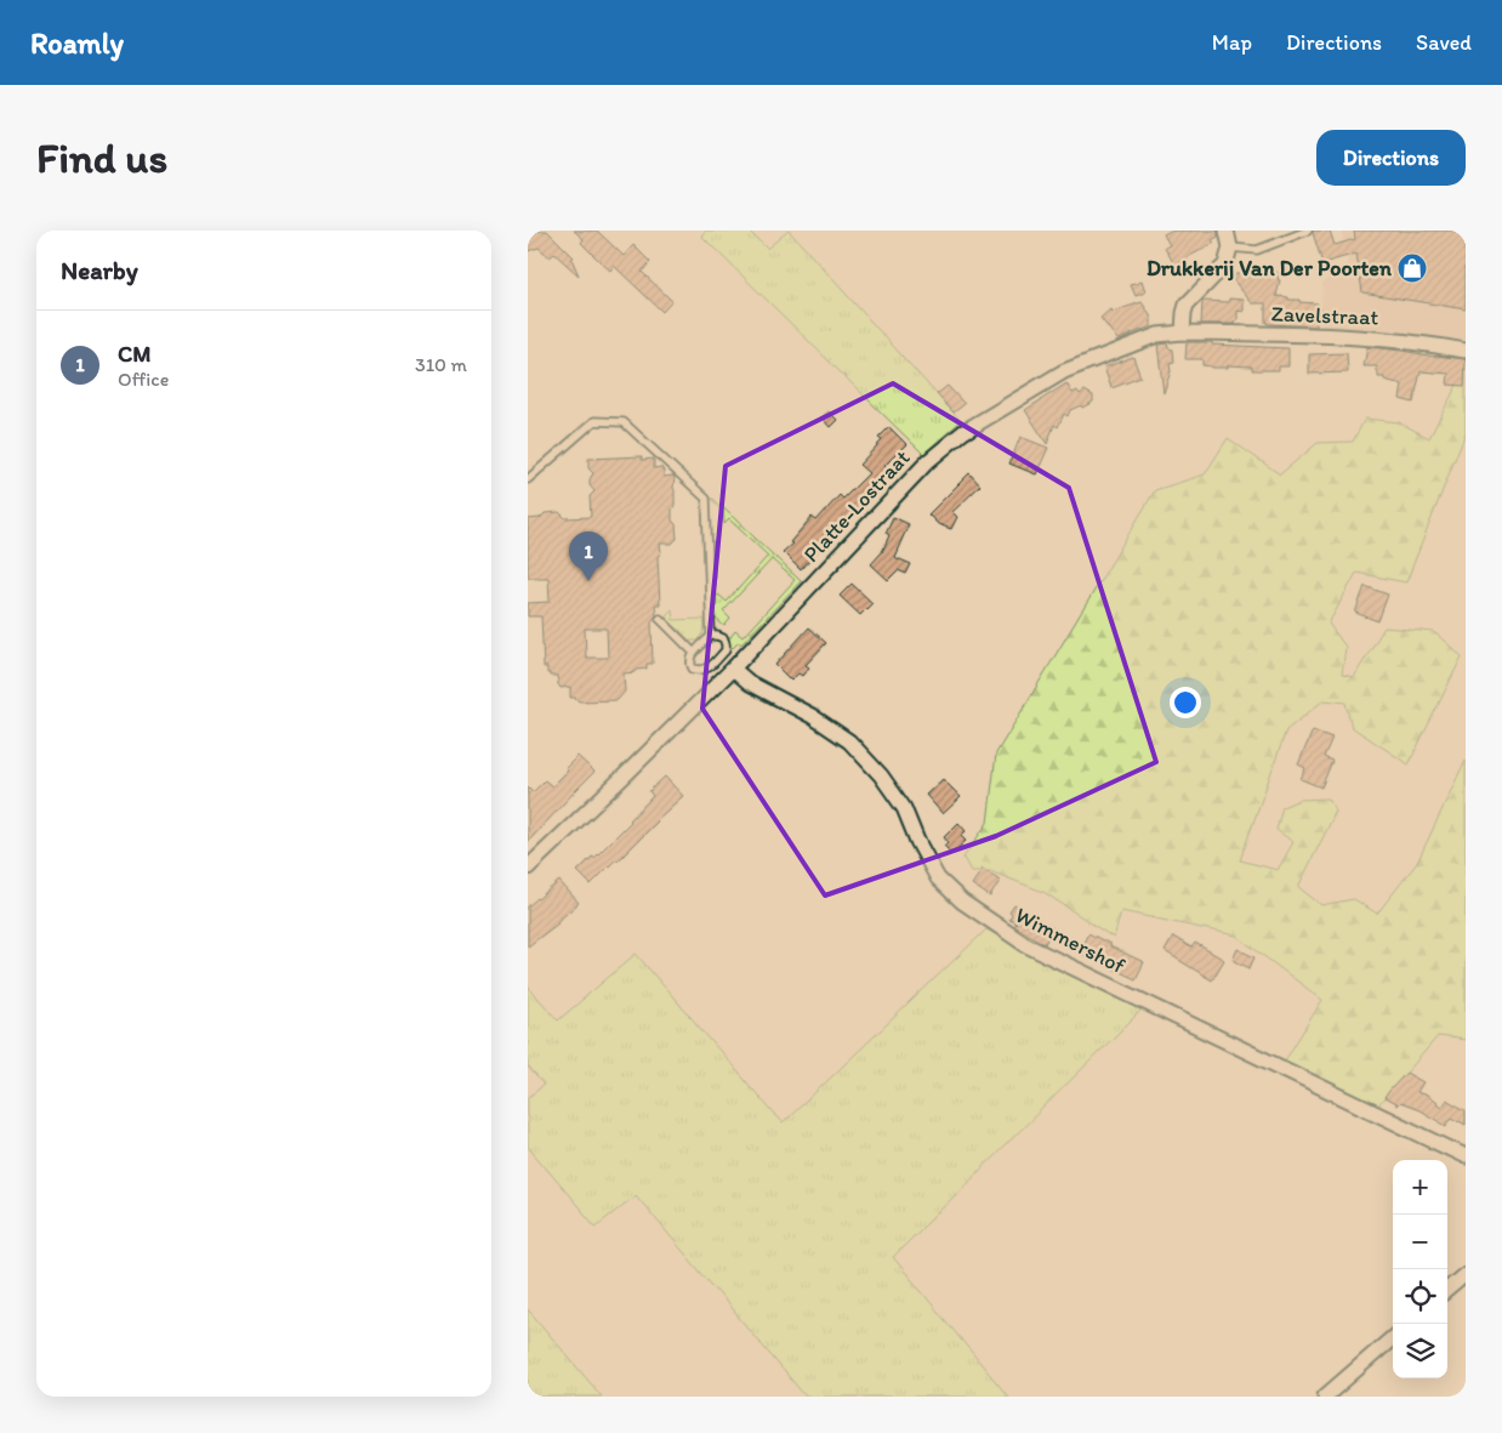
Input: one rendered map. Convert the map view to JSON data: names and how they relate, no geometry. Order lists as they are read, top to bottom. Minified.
{"streets":{"street":["Zavelstraat","Platte-Lostraat","Wimmershof"]},"crossings":[["Zavelstraat","Platte-Lostraat"],["Platte-Lostraat","Wimmershof"]],"places":{"shop":["Drukkerij Van Der Poorten"]},"page":{"header":"Roamly","nav":["Map","Directions","Saved"],"buttons":"Directions","title":"Find us","heading":"Nearby","list":[{"mark":"1","name":"CM","note":"Office","value":"310 m"}],"pins":"1","map_buttons":["+","−"]}}
